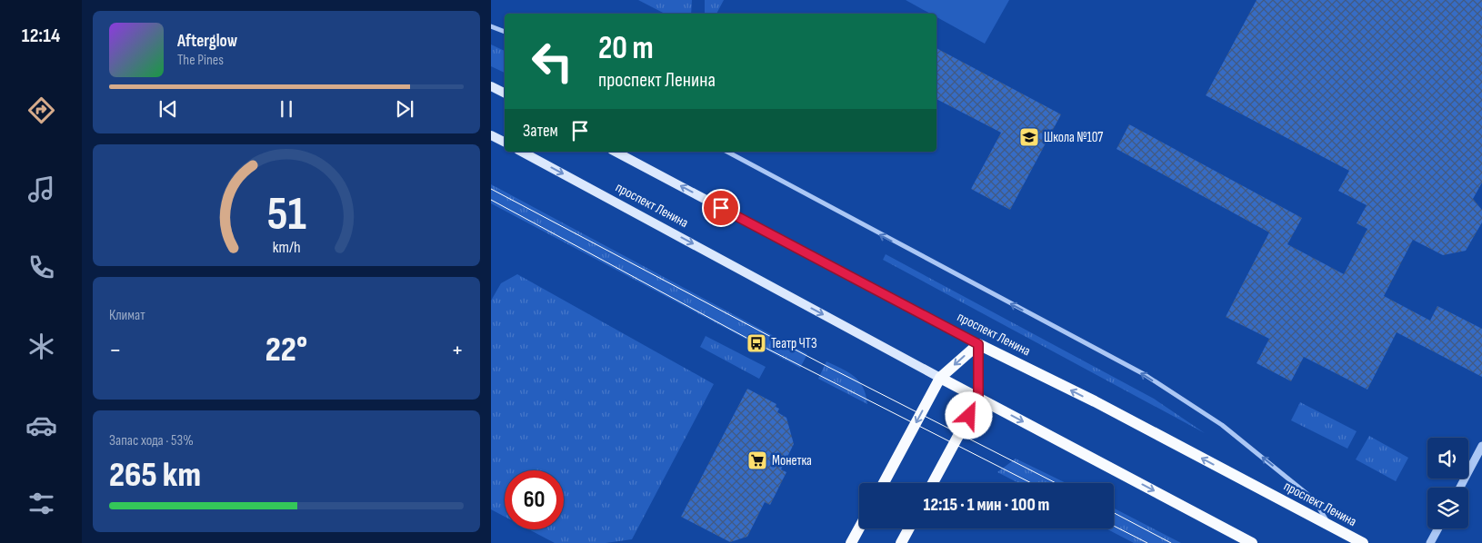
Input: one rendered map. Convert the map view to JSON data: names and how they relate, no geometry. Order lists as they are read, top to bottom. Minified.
{"streets":{"main road":["проспект Ленина"]},"places":{"school or university":["Школа №107"],"bus stop":["Театр ЧТЗ"],"supermarket":["Монетка"]},"page":{"tabs":"12:14","turn":["20 m","проспект Ленина"],"song":["Afterglow","The Pines"],"then":"Затем","tile":["Климат",["Запас хода · 53%","265 km"]],"heat":["−","22°","+"],"limit":"60","trip":"12:15 · 1 мин · 100 m","gauge":["51","km/h"]}}
